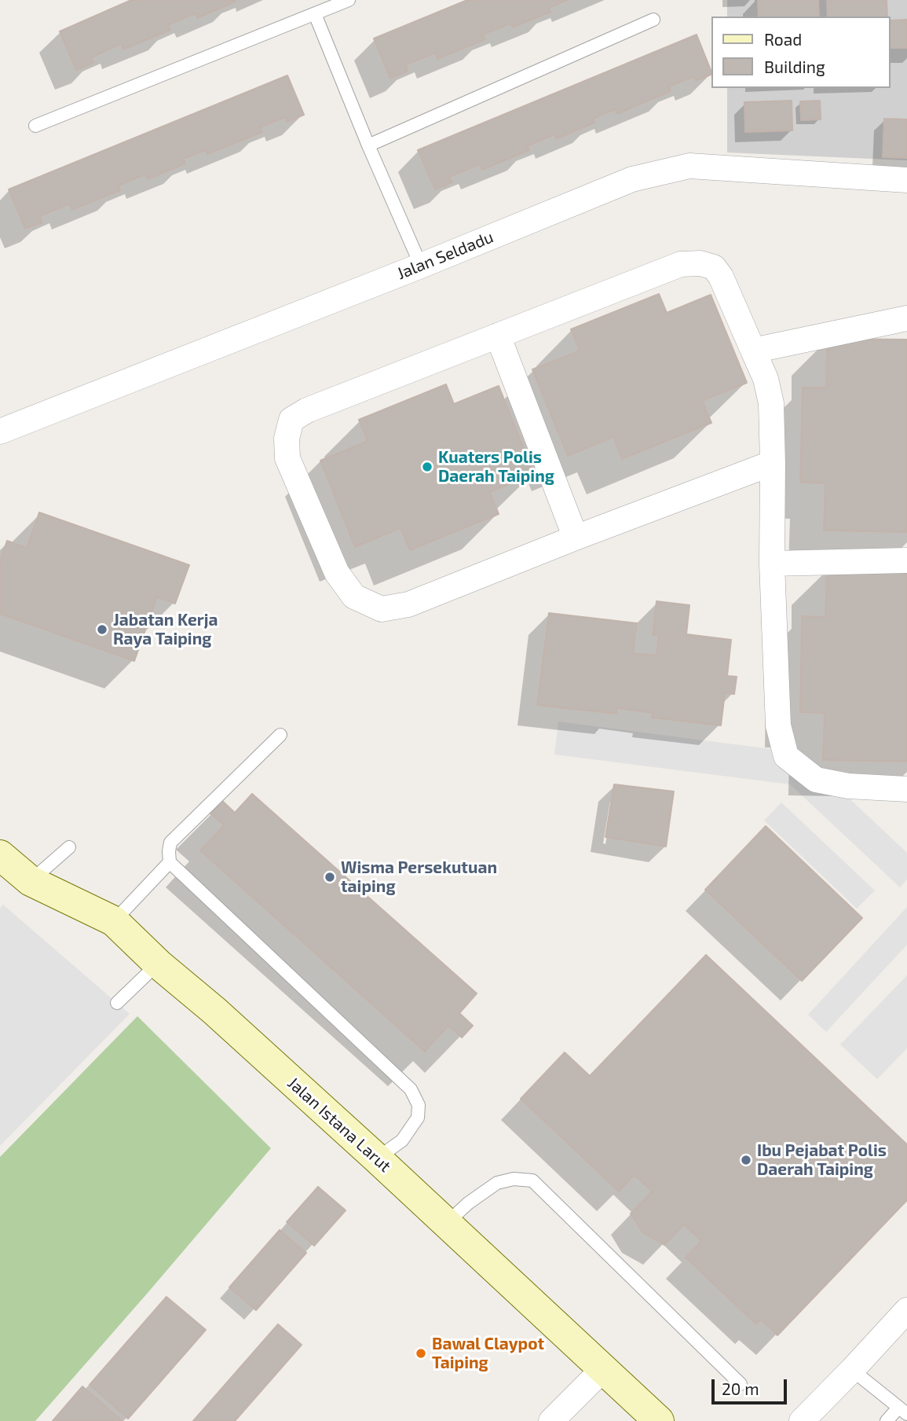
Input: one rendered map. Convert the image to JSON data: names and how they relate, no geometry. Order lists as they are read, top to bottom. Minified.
{"streets":{"main road":["Jalan Istana Larut"],"street":["Jalan Seldadu"]},"places":["Kuaters Polis Daerah Taiping","Jabatan Kerja Raya Taiping","Wisma Persekutuan taiping","Ibu Pejabat Polis Daerah Taiping","Bawal Claypot Taiping"],"legend":["Road","Building"],"scale_bar":"20 m"}
